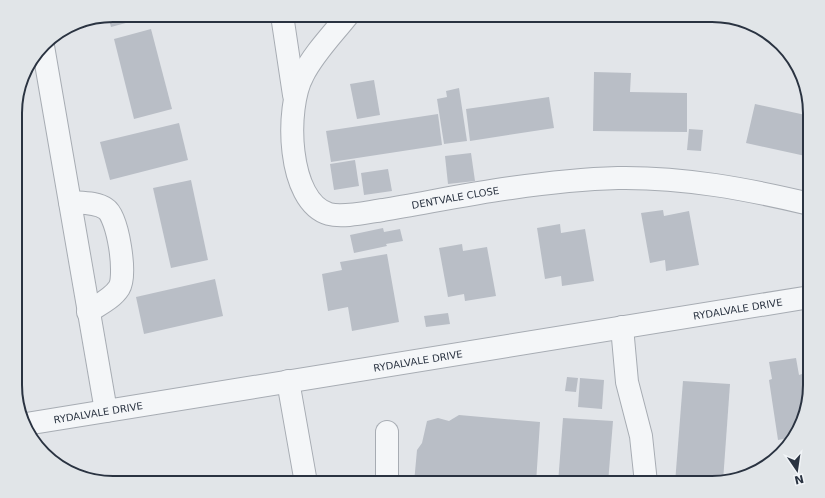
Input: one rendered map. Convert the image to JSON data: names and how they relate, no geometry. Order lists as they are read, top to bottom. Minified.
{"streets":{"street":["DENTVALE CLOSE","RYDALVALE DRIVE"]},"north":"bottom"}
